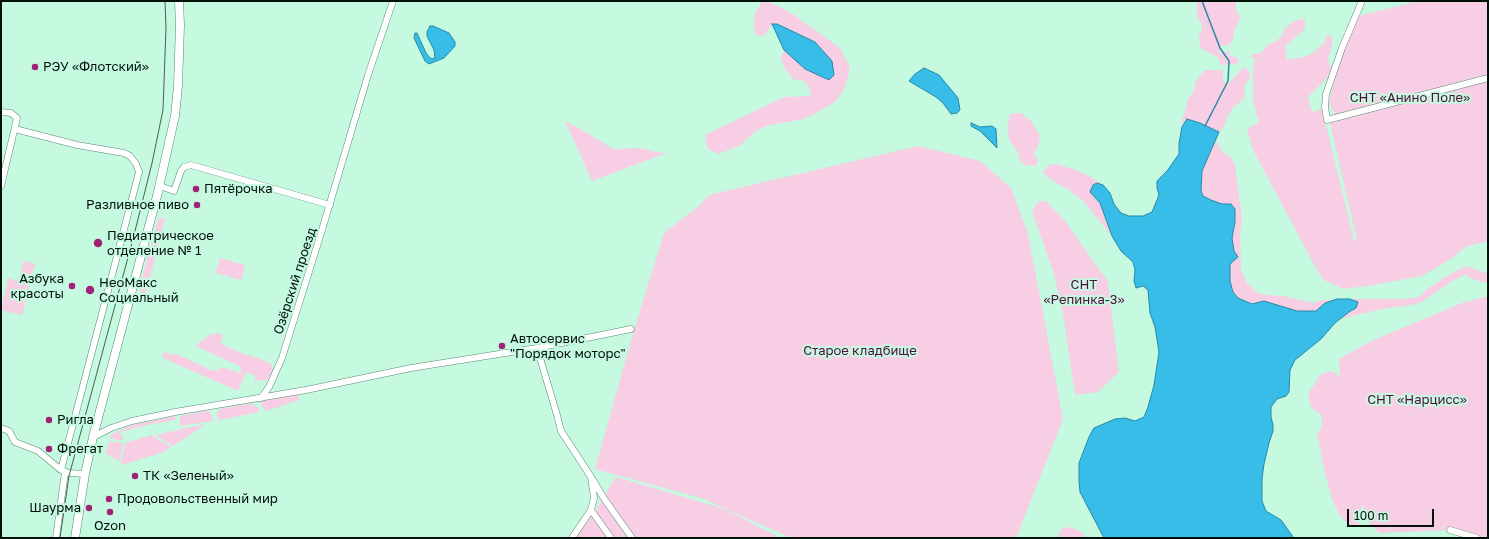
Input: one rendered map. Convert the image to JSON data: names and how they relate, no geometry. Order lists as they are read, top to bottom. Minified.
{"streets":{"street":["Озёрский проезд"]},"parks":["СНТ «Анино Поле»","СНТ «Репинка-3»","Старое кладбище","СНТ «Нарцисс»"],"places":["РЭУ «Флотский»","Пятёрочка","Разливное пиво","Педиатрическое отделение № 1","Азбука красоты","НеоМакс Социальный","Автосервис \"Порядок моторс\"","Ригла","Фрегат","ТК «Зеленый»","Продовольственный мир","Шаурма","Ozon"],"scale_bar":"100 m"}
